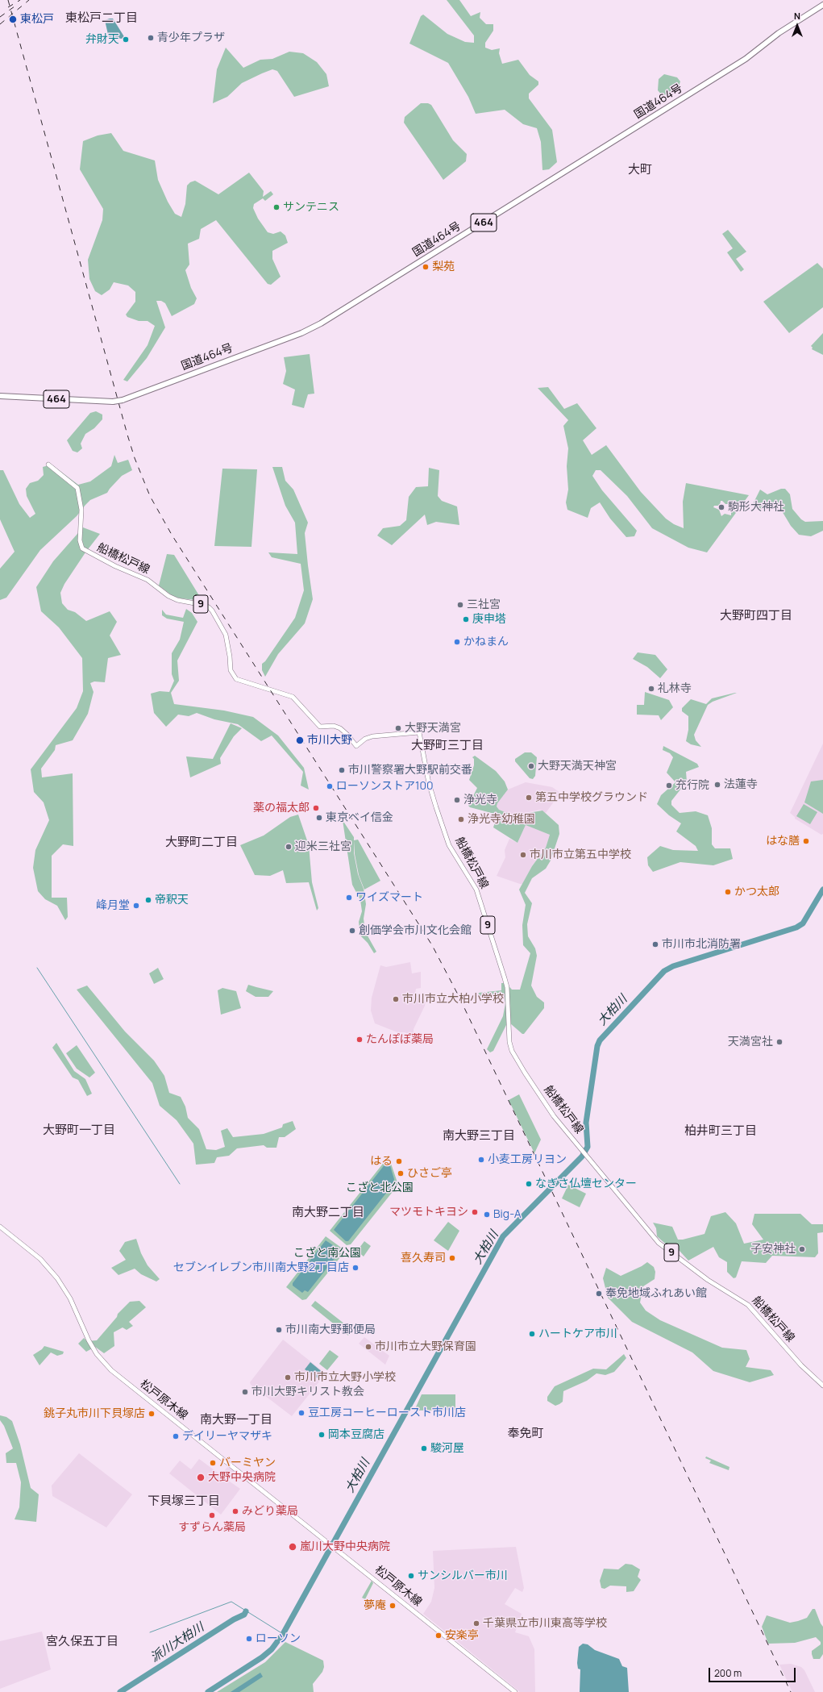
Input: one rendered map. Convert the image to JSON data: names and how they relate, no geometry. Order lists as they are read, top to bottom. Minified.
{"streets":{"highway":["国道464号","464"],"main road":["船橋松戸線","9","松戸原木線"]},"districts":["東松戸二丁目","大町","大野町四丁目","大野町三丁目","大野町二丁目","大野町一丁目","柏井町三丁目","南大野三丁目","南大野二丁目","南大野一丁目","奉免町","下貝塚三丁目","宮久保五丁目"],"water":["大柏川","派川大柏川"],"parks":["こざと北公園","こざと南公園"],"places":["東松戸","青少年プラザ","弁財天","サンテニス","梨苑","駒形大神社","三社宮","庚申塔","かねまん","礼林寺","大野天満宮","市川大野","大野天満天神宮","市川警察署大野駅前交番","法蓮寺","充行院","ローソンストア100","第五中学校グラウンド","浄光寺","薬の福太郎","東京ベイ信金","浄光寺幼稚園","はな膳","迎米三社宮","市川市立第五中学校","かつ太郎","ワイズマート","帝釈天","峰月堂","創価学会市川文化会館","市川市北消防署","市川市立大柏小学校","たんぽぽ薬局","天満宮社","小麦工房リヨン","はる","ひさご亭","なぎさ仏壇センター","マツモトキヨシ","Big-A","子安神社","喜久寿司","セブンイレブン市川南大野2丁目店","奉免地域ふれあい館","市川南大野郵便局","ハートケア市川","市川市立大野保育園","市川市立大野小学校","市川大野キリスト教会","豆工房コーヒーロースト市川店","銚子丸市川下貝塚店","岡本豆腐店","デイリーヤマザキ","駿河屋","バーミヤン","大野中央病院","みどり薬局","すずらん薬局","嵐川大野中央病院","サンシルバー市川","夢庵","千葉県立市川東高等学校","安楽亭","ローソン"],"scale_bar":"200 m","north":"top"}
